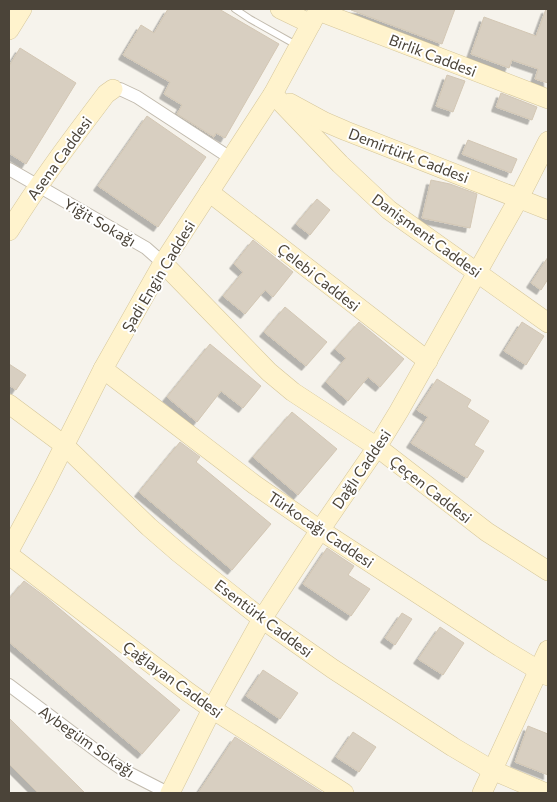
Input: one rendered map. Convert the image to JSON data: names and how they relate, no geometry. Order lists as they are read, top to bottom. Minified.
{"streets":{"street":["Birlik Caddesi","Demirtürk Caddesi","Asena Caddesi","Yiğit Sokağı","Danişment Caddesi","Şadi Engin Caddesi","Çelebi Caddesi","Dağlı Caddesi","Çeçen Caddesi","Türkocağı Caddesi","Esentürk Caddesi","Çağlayan Caddesi","Aybegüm Sokağı"]},"crossings":[["Birlik Caddesi","Şadi Engin Caddesi"],["Demirtürk Caddesi","Danişment Caddesi"],["Demirtürk Caddesi","Şadi Engin Caddesi"],["Demirtürk Caddesi","Dağlı Caddesi"],["Asena Caddesi","Yiğit Sokağı"],["Yiğit Sokağı","Şadi Engin Caddesi"],["Yiğit Sokağı","Çeçen Caddesi"],["Danişment Caddesi","Şadi Engin Caddesi"],["Danişment Caddesi","Dağlı Caddesi"],["Şadi Engin Caddesi","Çelebi Caddesi"],["Şadi Engin Caddesi","Çeçen Caddesi"],["Şadi Engin Caddesi","Türkocağı Caddesi"],["Şadi Engin Caddesi","Esentürk Caddesi"],["Şadi Engin Caddesi","Çağlayan Caddesi"],["Çelebi Caddesi","Dağlı Caddesi"],["Dağlı Caddesi","Çeçen Caddesi"],["Dağlı Caddesi","Türkocağı Caddesi"],["Dağlı Caddesi","Esentürk Caddesi"],["Dağlı Caddesi","Çağlayan Caddesi"],["Dağlı Caddesi","Aybegüm Sokağı"]]}
